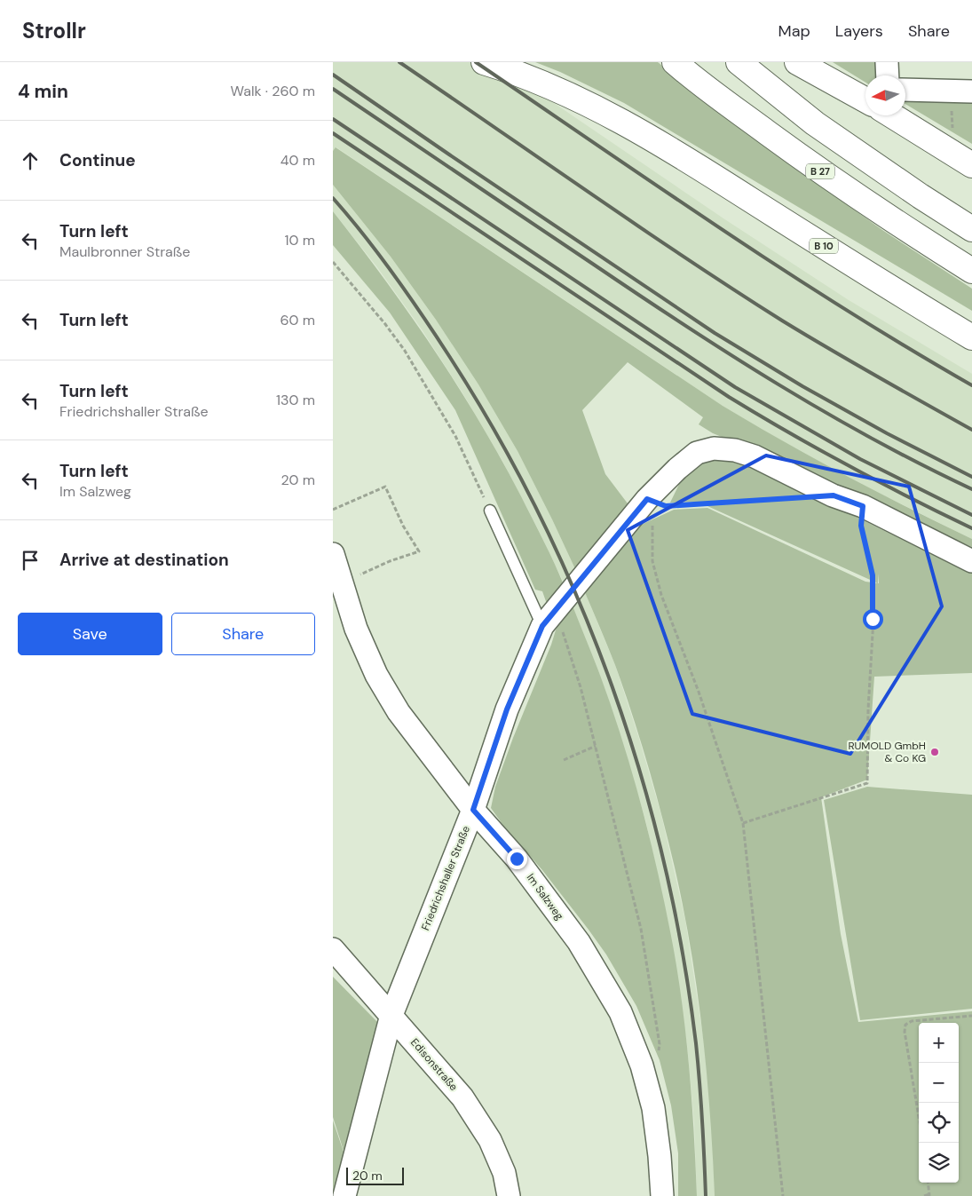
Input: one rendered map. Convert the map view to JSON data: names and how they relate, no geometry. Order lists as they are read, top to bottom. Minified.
{"streets":{"highway":["B 27","B 10"],"street":["Friedrichshaller Straße","Im Salzweg","Edisonstraße"]},"crossings":[["Friedrichshaller Straße","Im Salzweg"],["Friedrichshaller Straße","Edisonstraße"]],"places":["RUMOLD GmbH & Co KG"],"scale_bar":"20 m","north":"left","page":{"header":"Strollr","nav":["Map","Layers","Share"],"heading":["4 min","Walk · 260 m"],"list":[["Continue","40 m"],["Turn left","Maulbronner Straße","10 m"],["Turn left","60 m"],["Turn left","Friedrichshaller Straße","130 m"],["Turn left","Im Salzweg","20 m"],"Arrive at destination"],"buttons":["Save","Share"],"map_buttons":["+","−"],"scale":"20 m"}}
